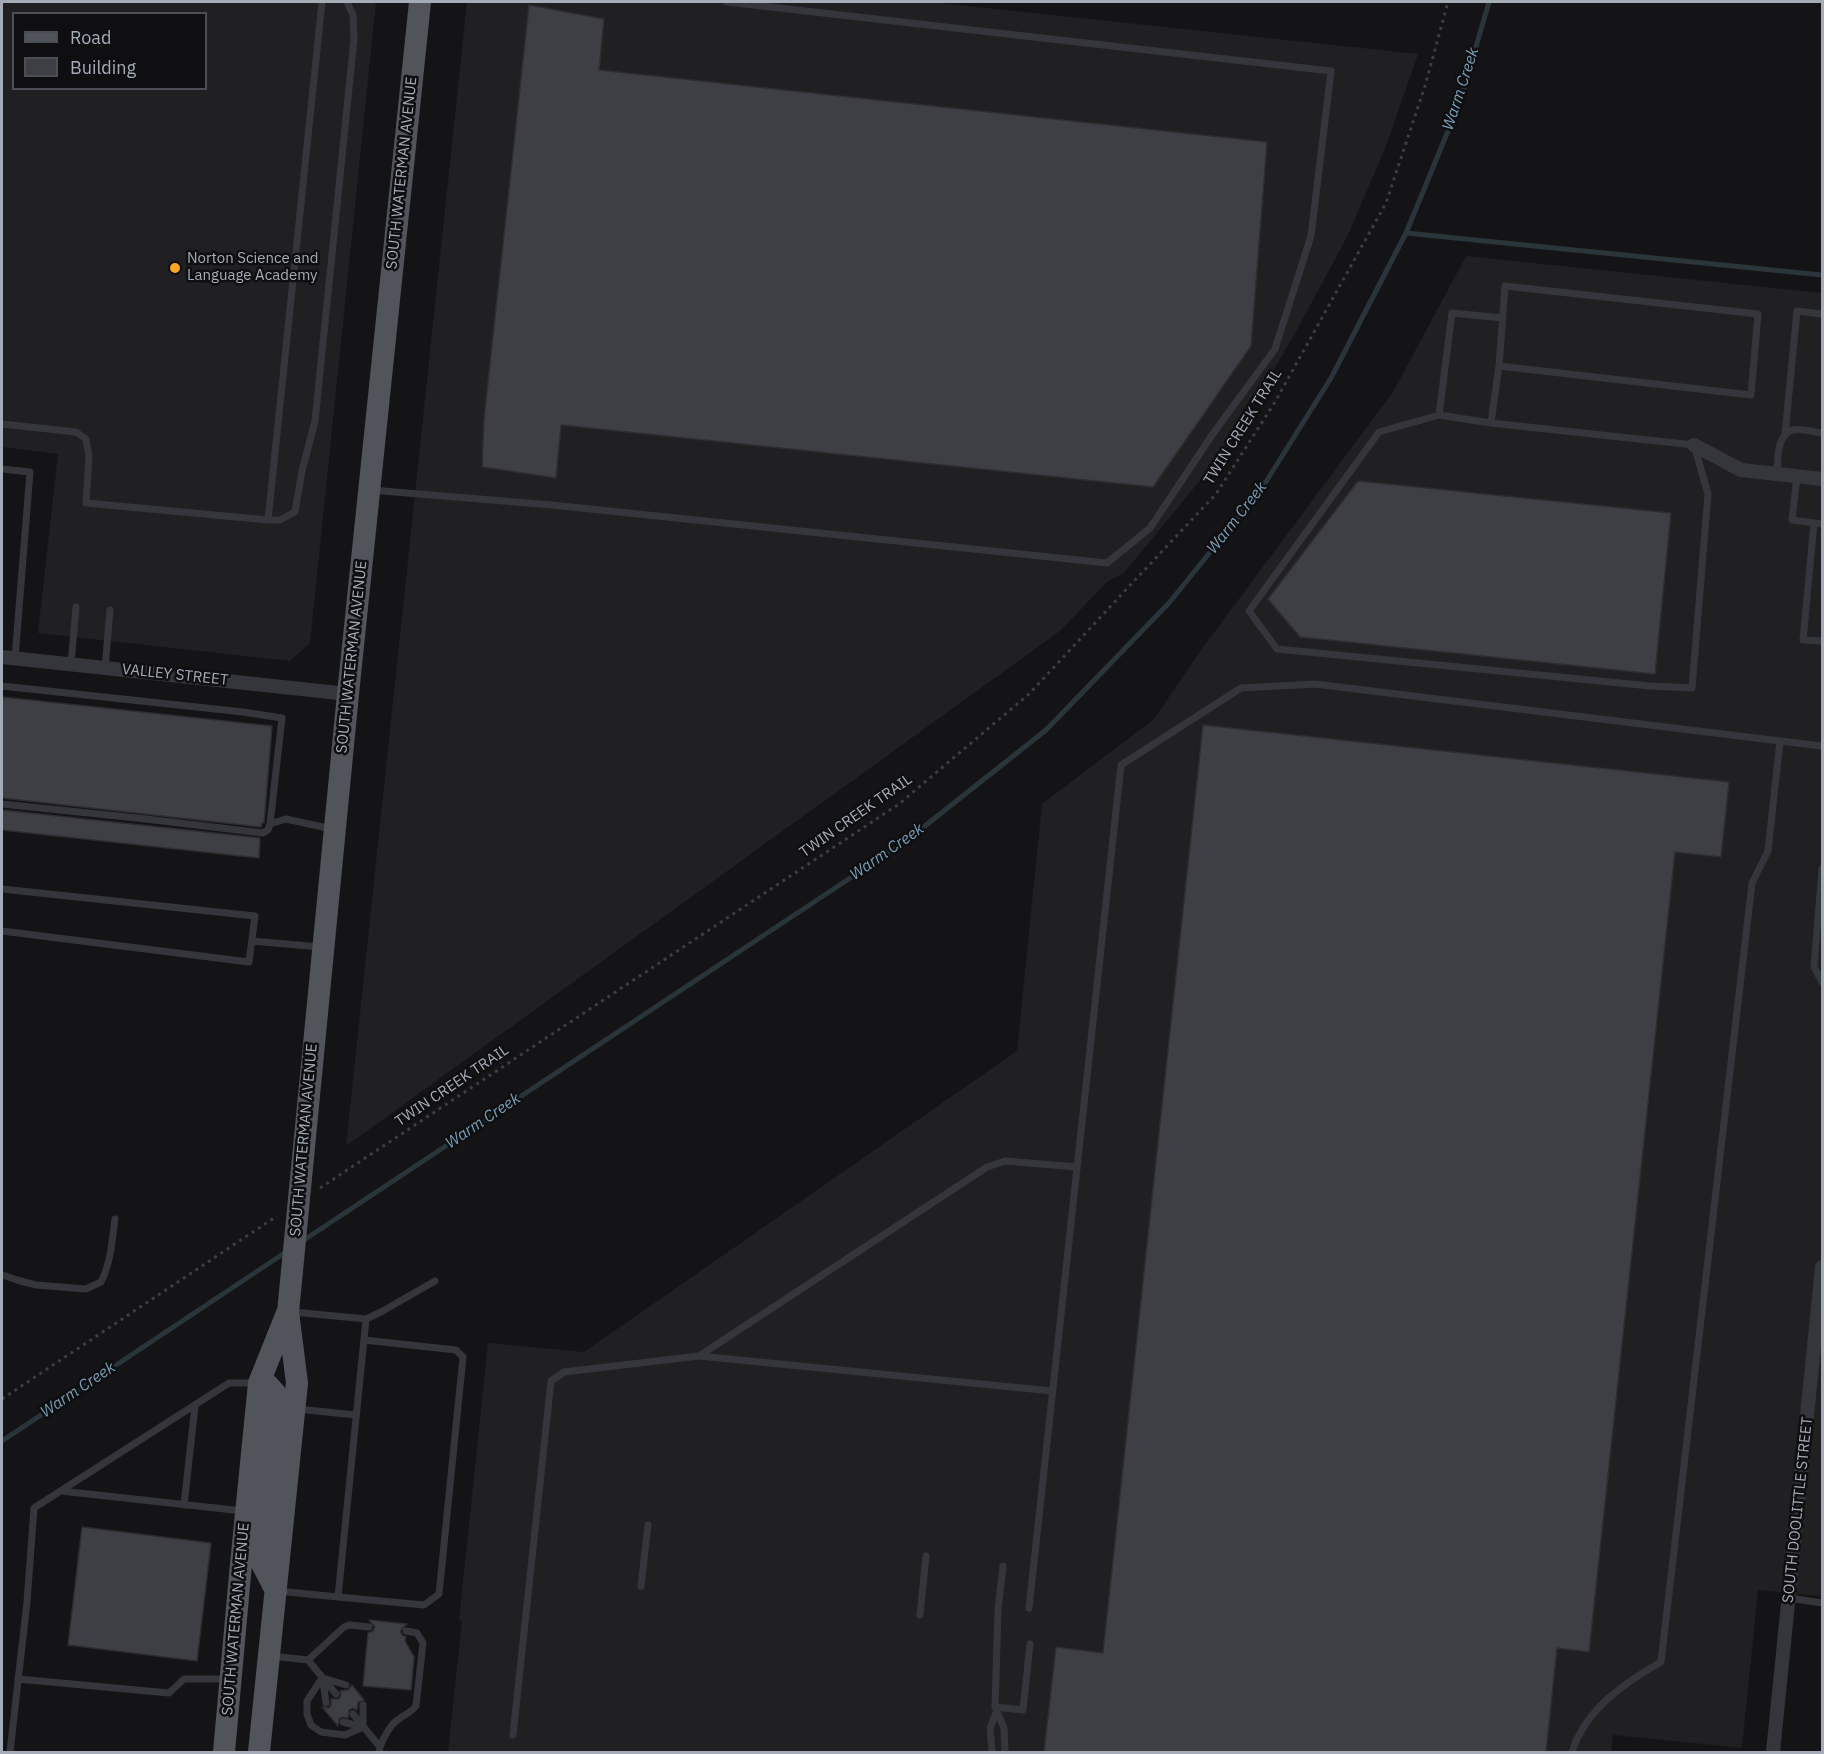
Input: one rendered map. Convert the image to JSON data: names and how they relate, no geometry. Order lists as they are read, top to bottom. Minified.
{"streets":{"main road":["SOUTH WATERMAN AVENUE"],"street":["VALLEY STREET","SOUTH DOOLITTLE STREET"],"path":["TWIN CREEK TRAIL"]},"crossings":[["SOUTH WATERMAN AVENUE","VALLEY STREET"]],"water":["Warm Creek"],"places":["Norton Science and Language Academy"],"legend":["Road","Building"]}
